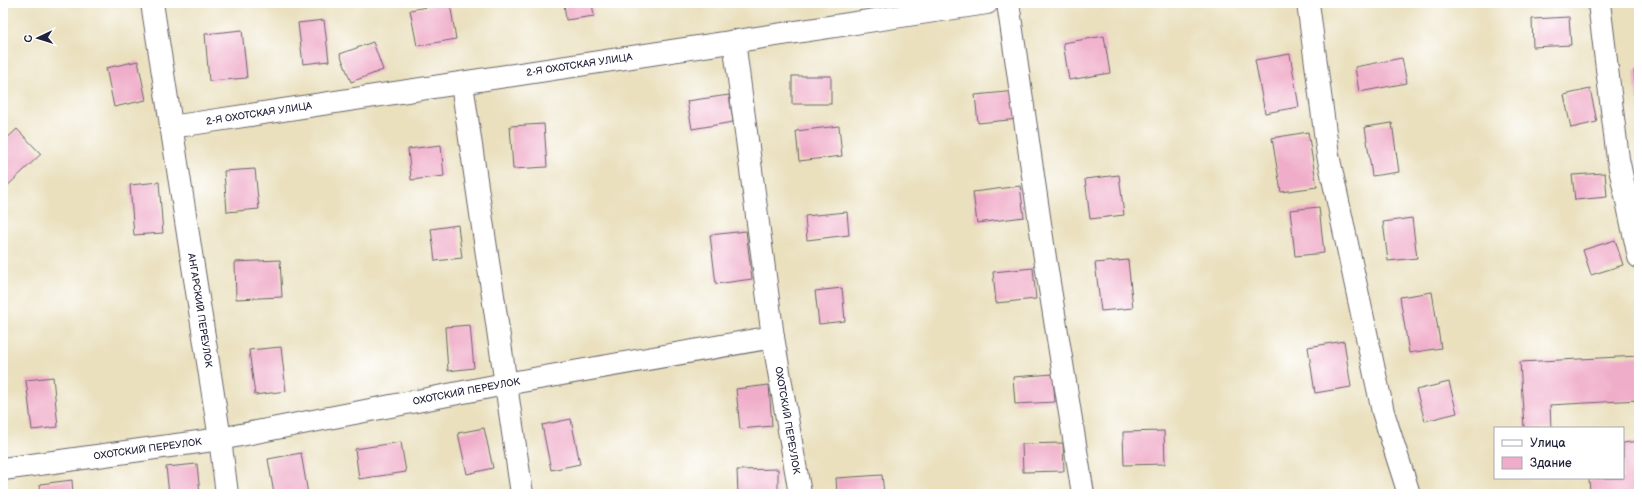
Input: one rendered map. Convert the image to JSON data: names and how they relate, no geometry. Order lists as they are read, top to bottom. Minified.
{"streets":{"street":["2-Я ОХОТСКАЯ УЛИЦА","АНГАРСКИЙ ПЕРЕУЛОК","ОХОТСКИЙ ПЕРЕУЛОК"]},"crossings":[["2-Я ОХОТСКАЯ УЛИЦА","АНГАРСКИЙ ПЕРЕУЛОК"],["АНГАРСКИЙ ПЕРЕУЛОК","ОХОТСКИЙ ПЕРЕУЛОК"]],"legend":["Улица","Здание"],"north":"left"}
